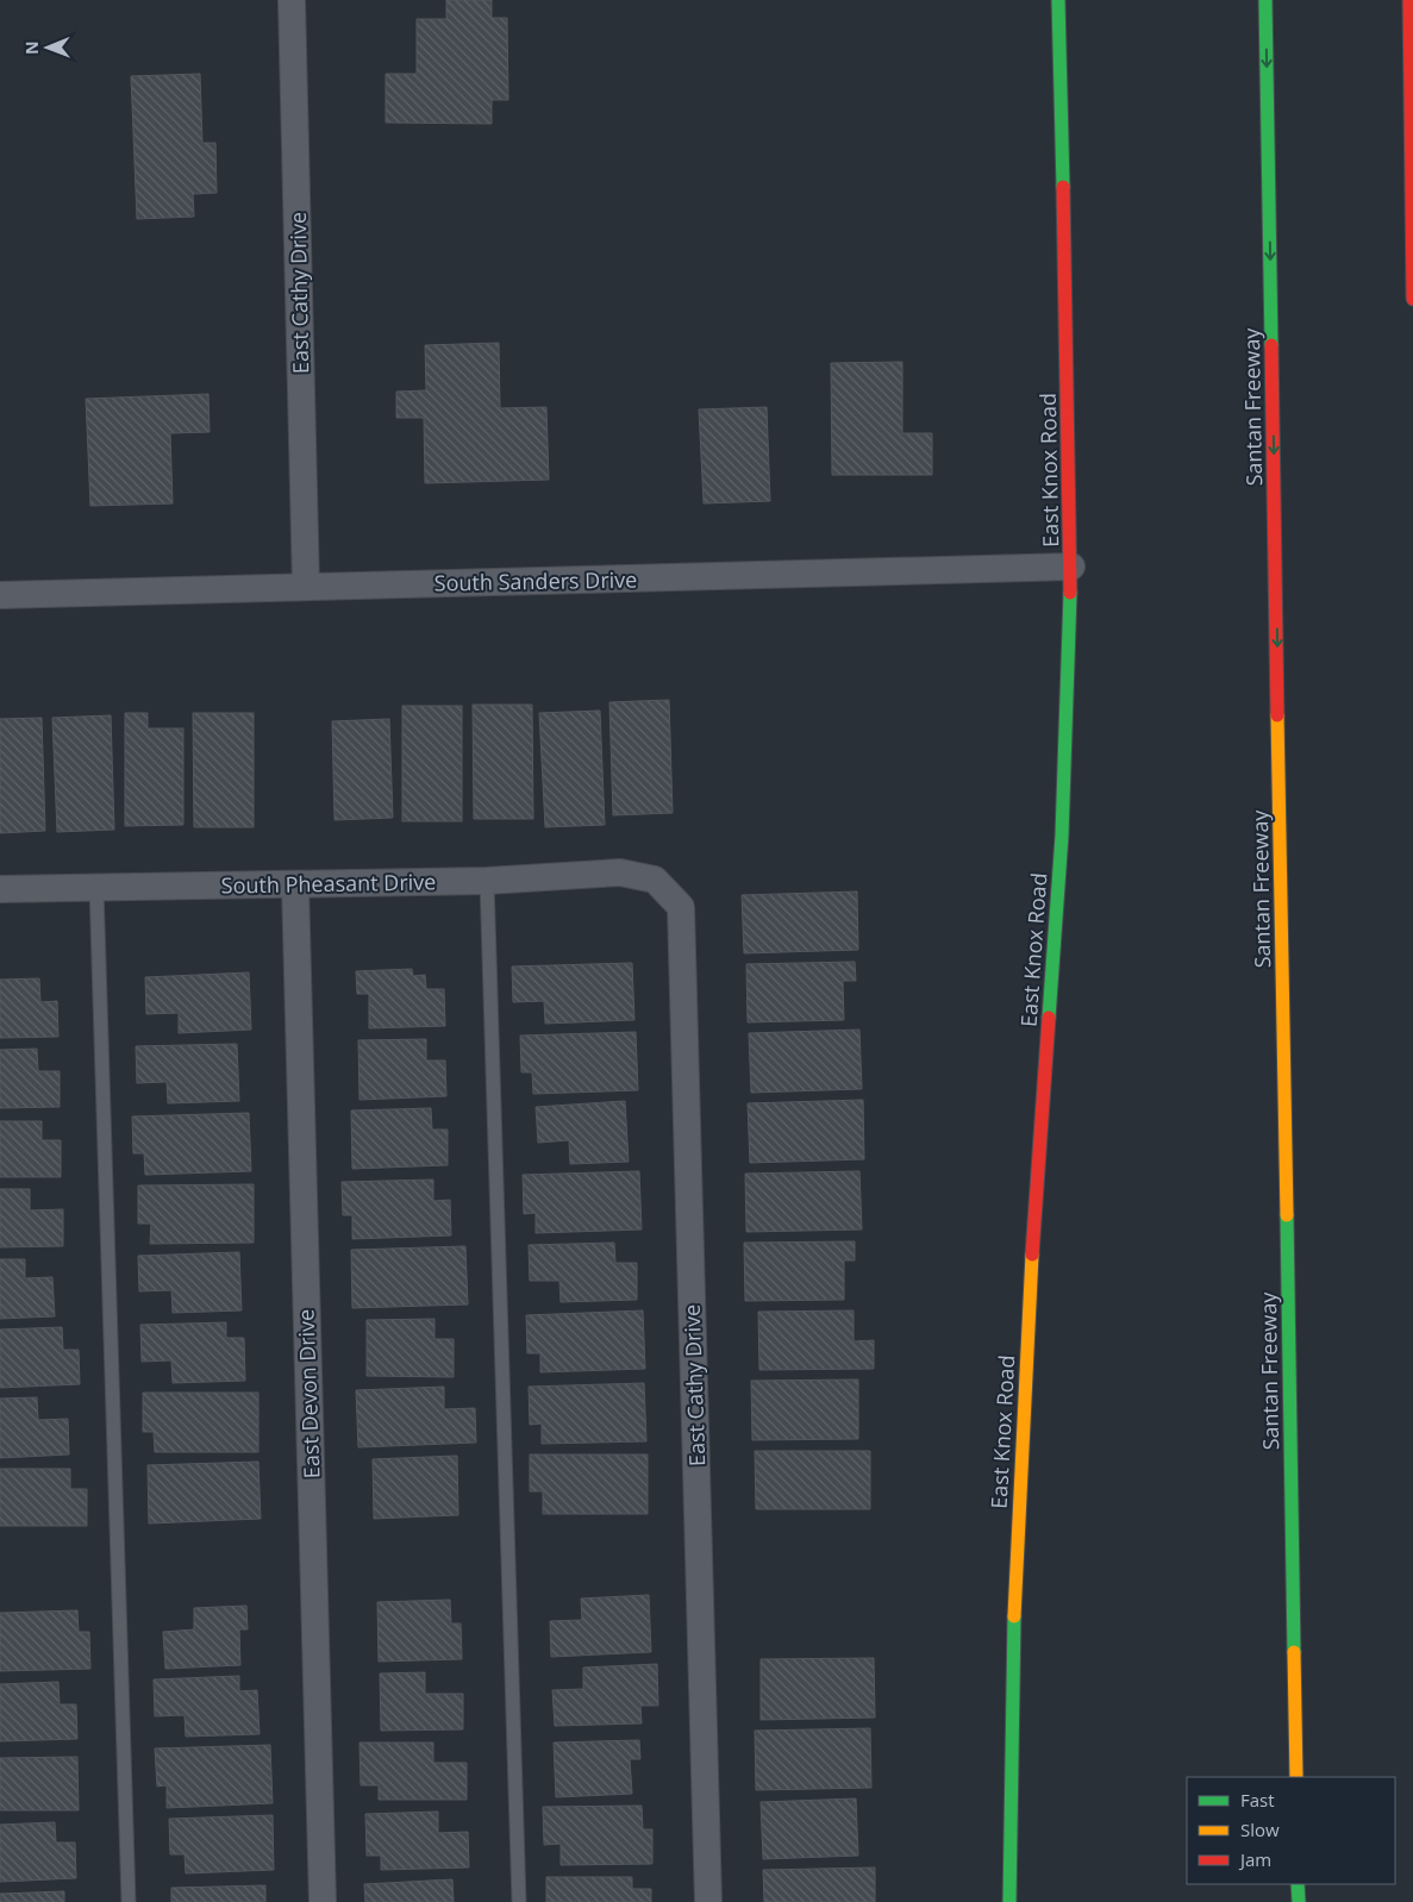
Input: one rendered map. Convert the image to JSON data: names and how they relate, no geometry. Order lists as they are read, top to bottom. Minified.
{"streets":{"main road":["Santan Freeway","East Knox Road"],"street":["East Cathy Drive","South Sanders Drive","South Pheasant Drive","East Devon Drive"]},"crossings":[["East Cathy Drive","South Sanders Drive"],["East Cathy Drive","South Pheasant Drive"],["East Knox Road","South Sanders Drive"],["South Pheasant Drive","East Devon Drive"]],"one_way":["Santan Freeway"],"legend":["Fast","Slow","Jam"],"north":"left"}
